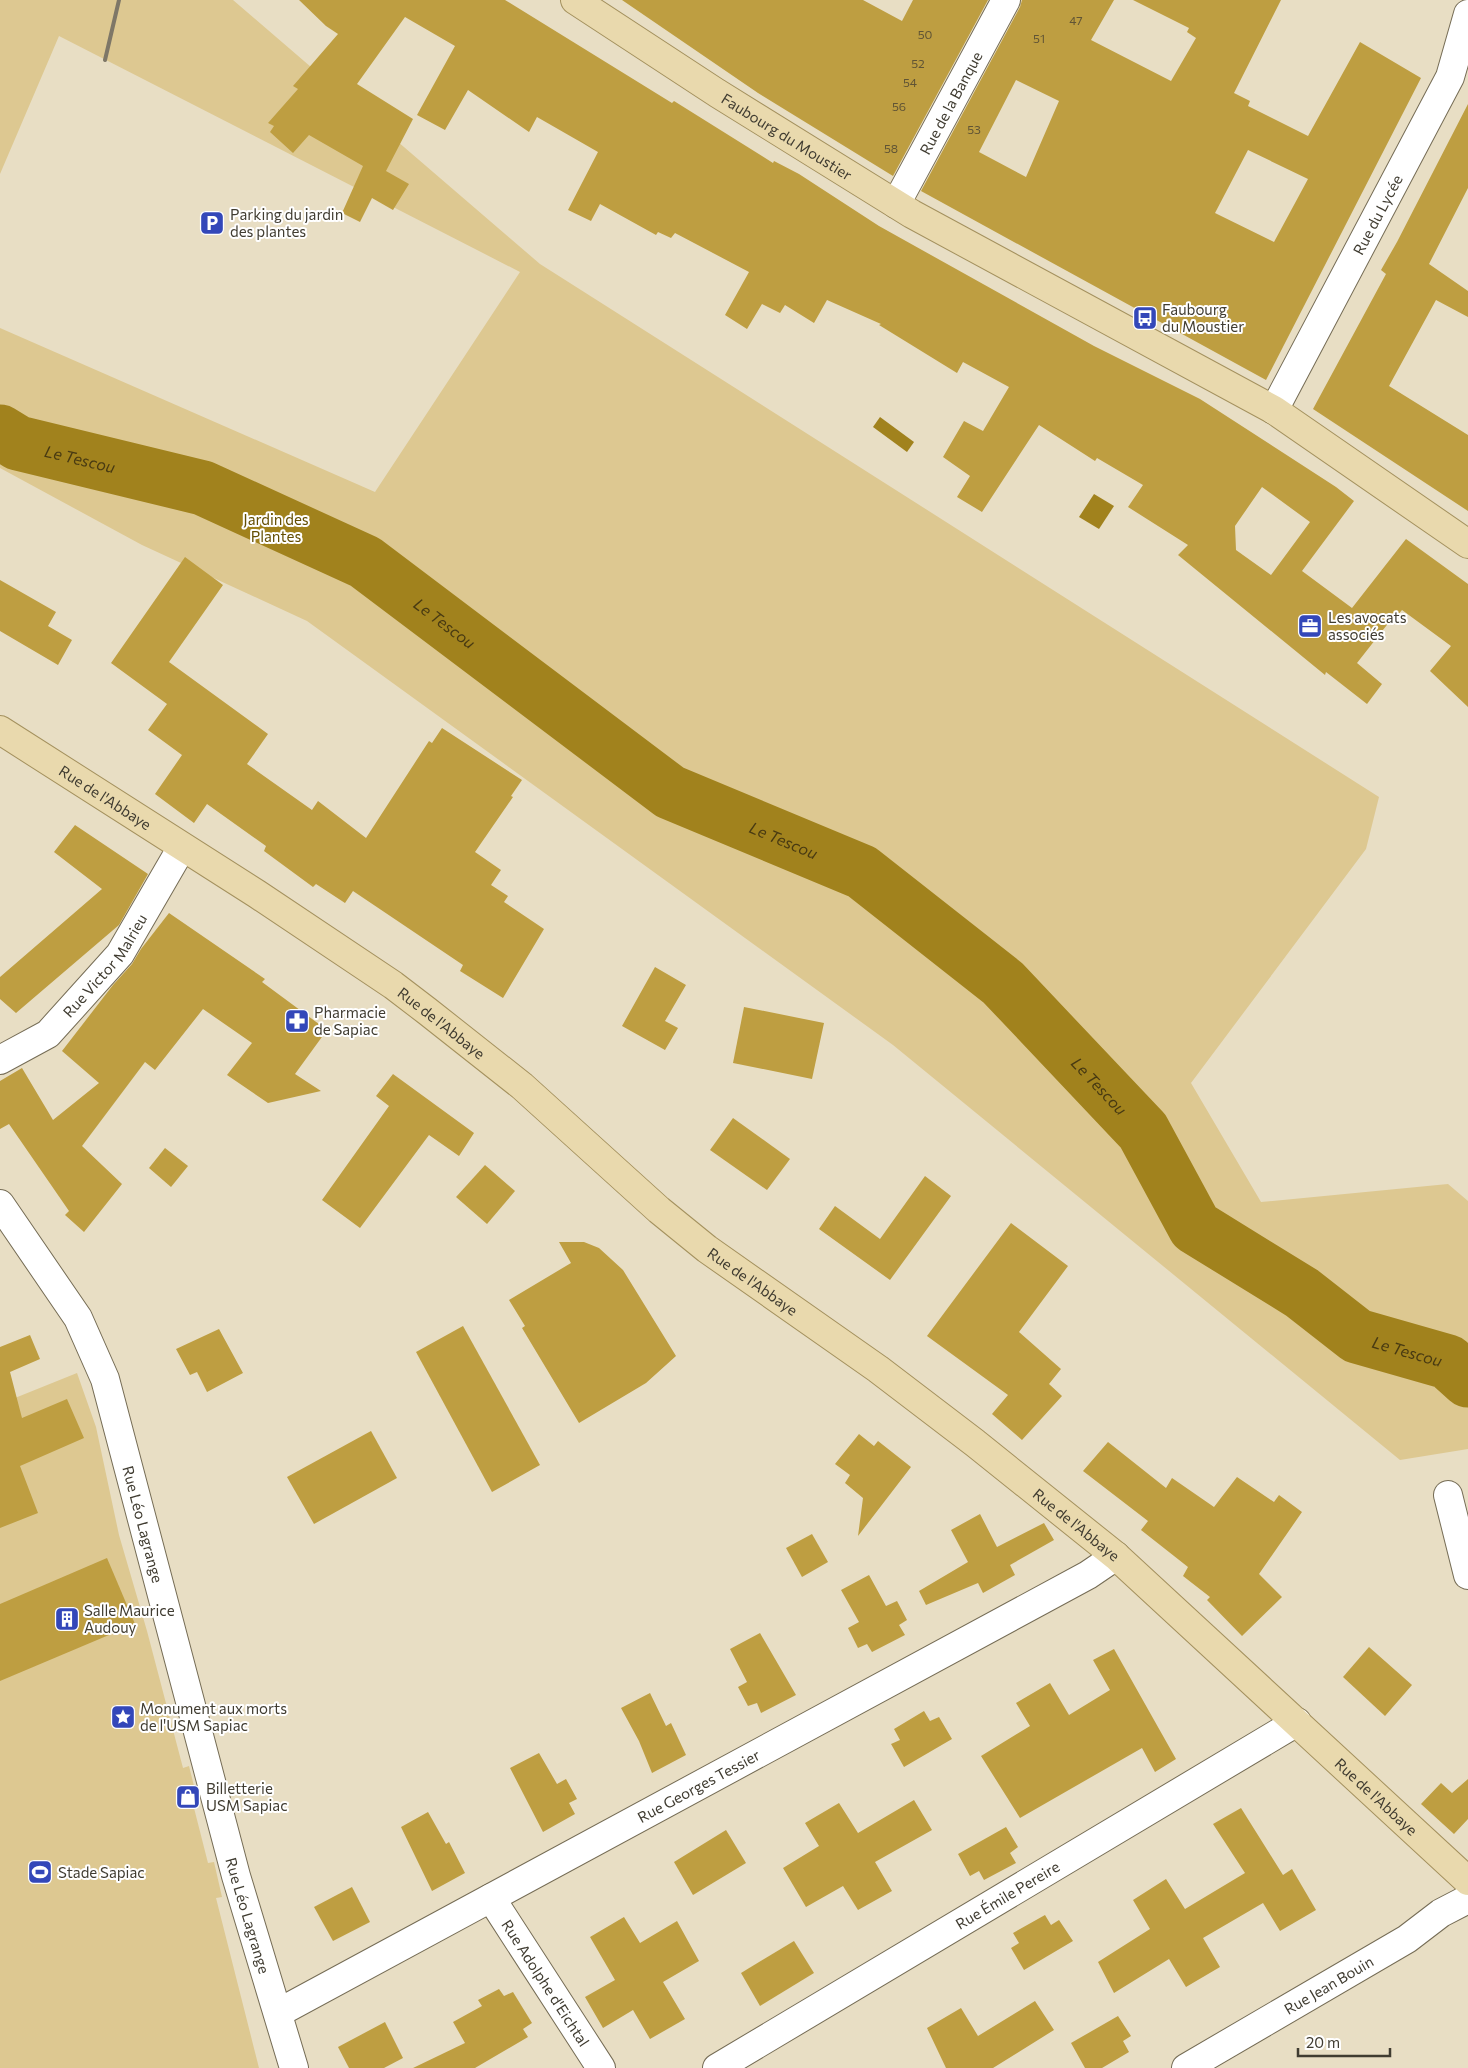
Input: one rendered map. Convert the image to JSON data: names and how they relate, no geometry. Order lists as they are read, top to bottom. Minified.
{"streets":{"main road":["Faubourg du Moustier","Rue de l'Abbaye"],"street":["Rue de la Banque","Rue du Lycée","Rue Victor Malrieu","Rue Léo Lagrange","Rue Georges Tessier","Rue Émile Pereire","Rue Adolphe d'Eichtal","Rue Jean Bouin"]},"crossings":[["Rue de la Banque","Faubourg du Moustier"],["Faubourg du Moustier","Rue du Lycée"],["Rue de l'Abbaye","Rue Victor Malrieu"],["Rue de l'Abbaye","Rue Georges Tessier"],["Rue de l'Abbaye","Rue Émile Pereire"],["Rue Léo Lagrange","Rue Georges Tessier"],["Rue Georges Tessier","Rue Adolphe d'Eichtal"]],"water":["Le Tescou"],"parks":["Jardin des Plantes"],"places":{"parking":["Parking du jardin des plantes"],"bus stop":["Faubourg du Moustier"],"office":["Les avocats associés"],"pharmacy":["Pharmacie de Sapiac"],"building":["Salle Maurice Audouy"],"place":["Monument aux morts de l'USM Sapiac"],"shop":["Billetterie USM Sapiac"],"sports":["Stade Sapiac"]},"house_numbers":["47","50","51","52","54","56","53","58"],"scale_bar":"20 m"}
